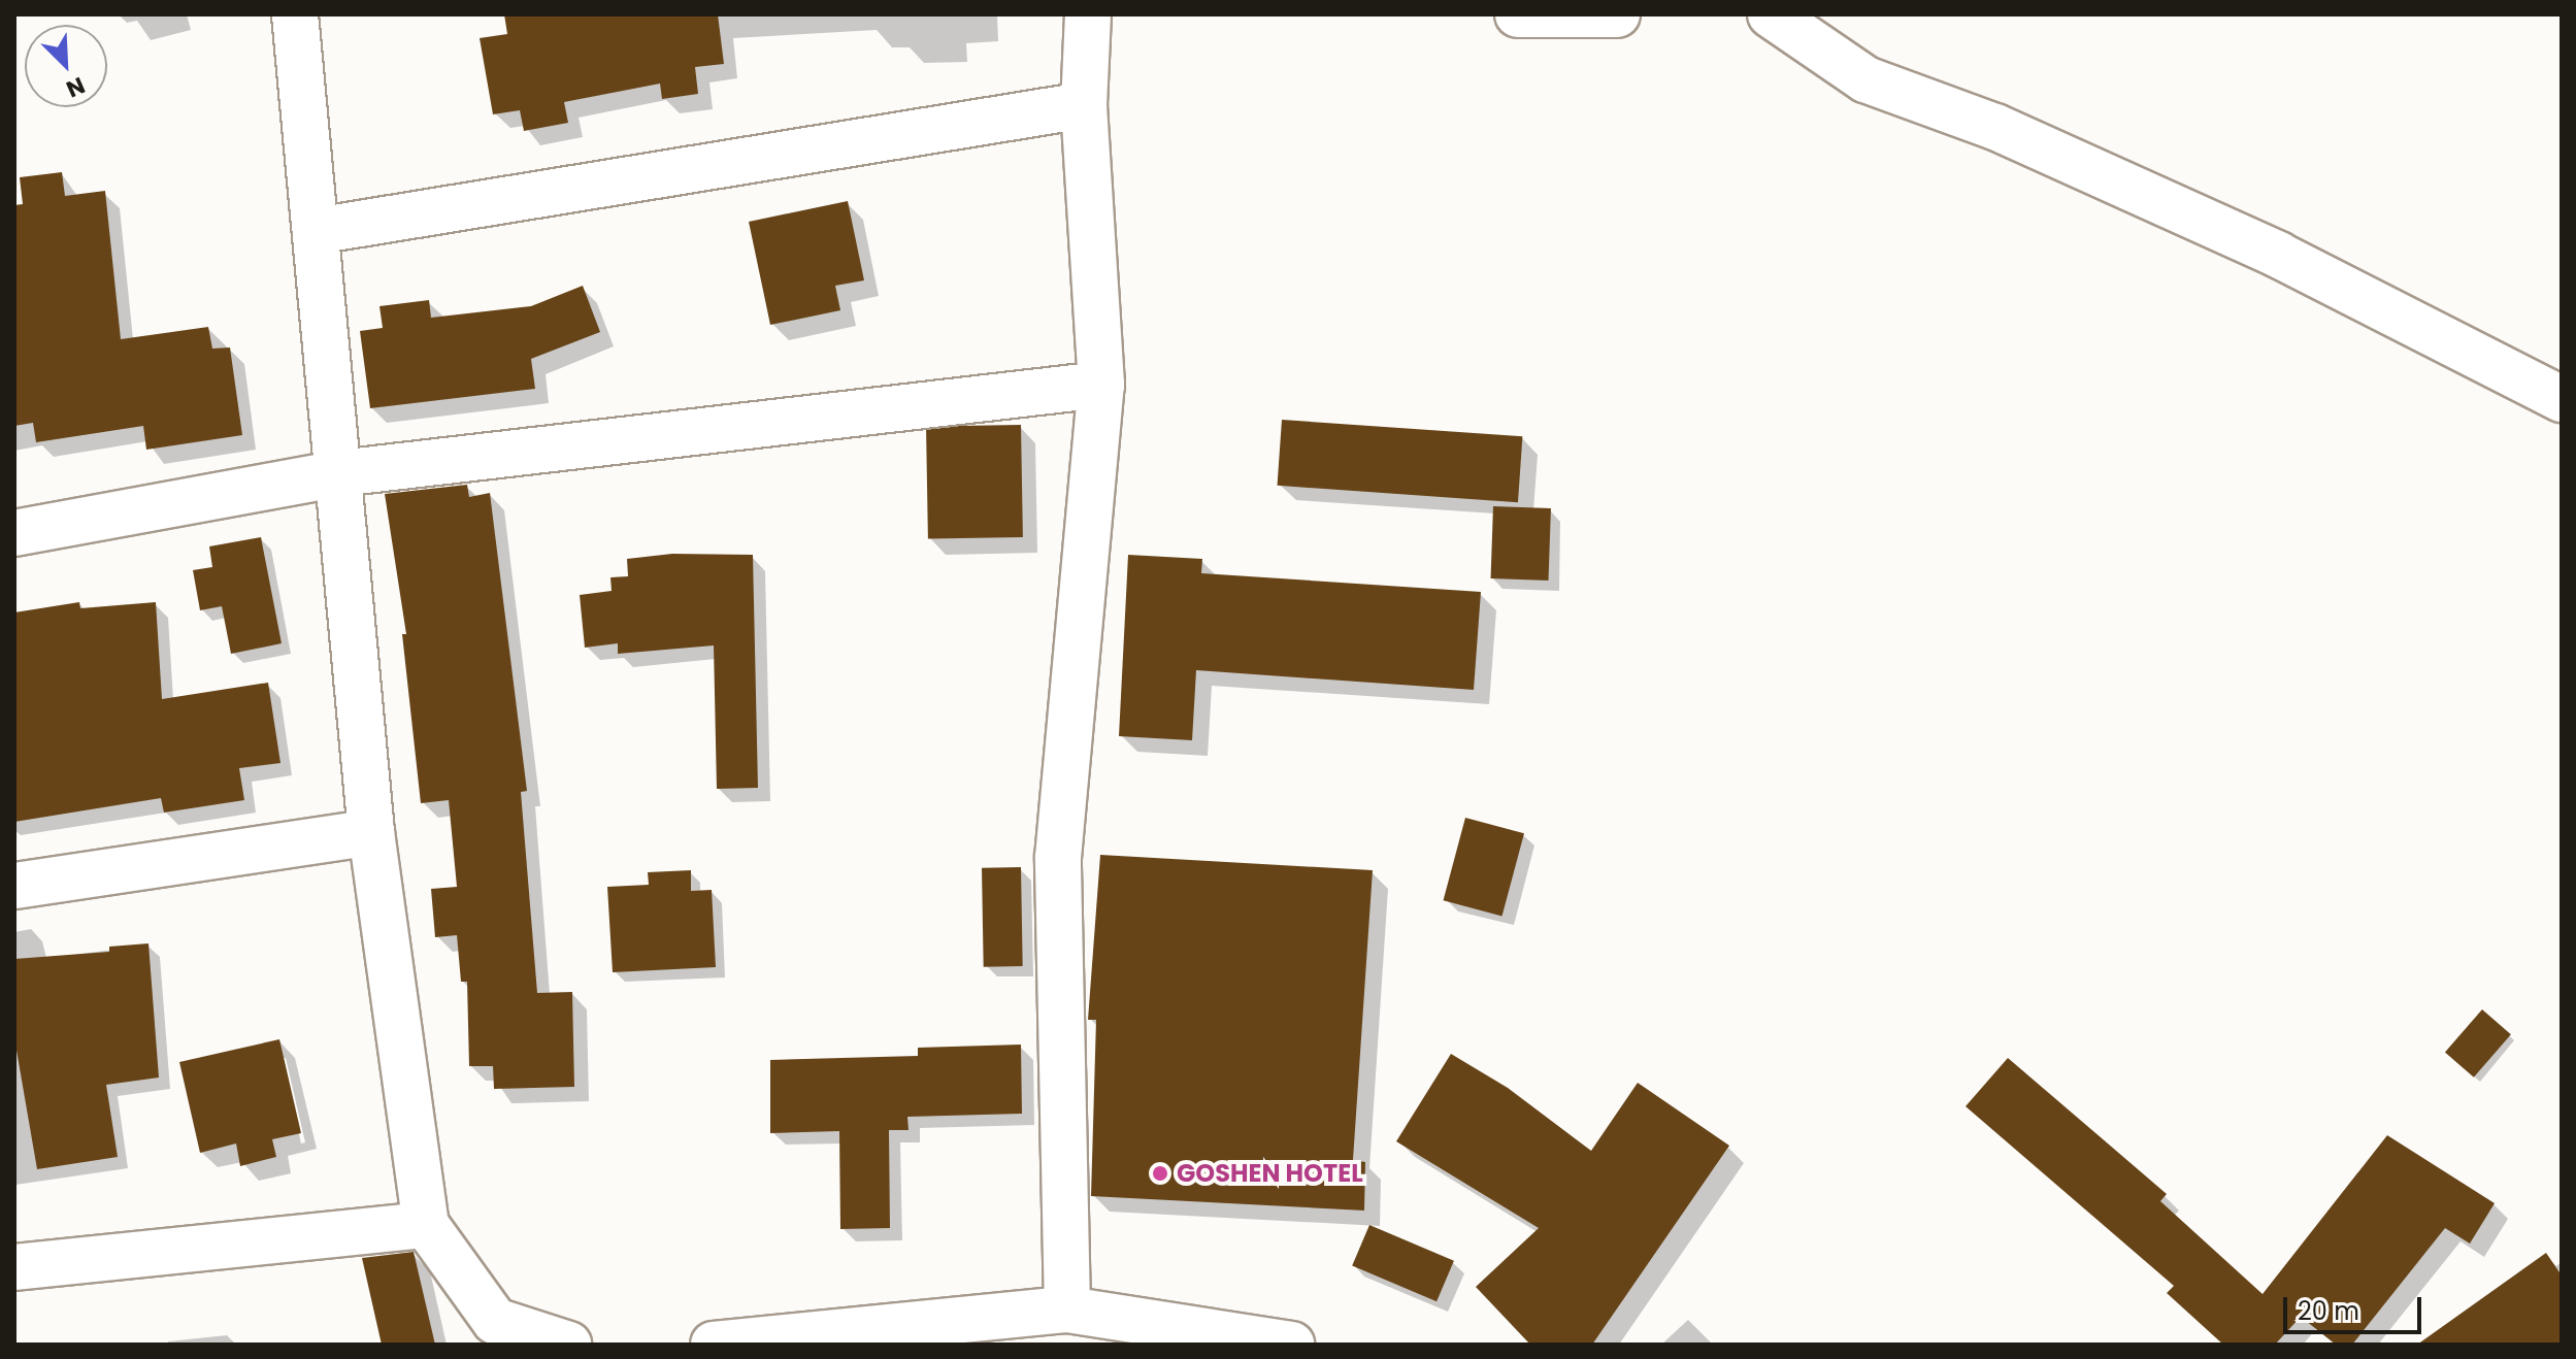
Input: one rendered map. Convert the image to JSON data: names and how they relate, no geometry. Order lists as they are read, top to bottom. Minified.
{"places":["GOSHEN HOTEL"],"scale_bar":"20 m","north":"bottom right"}
